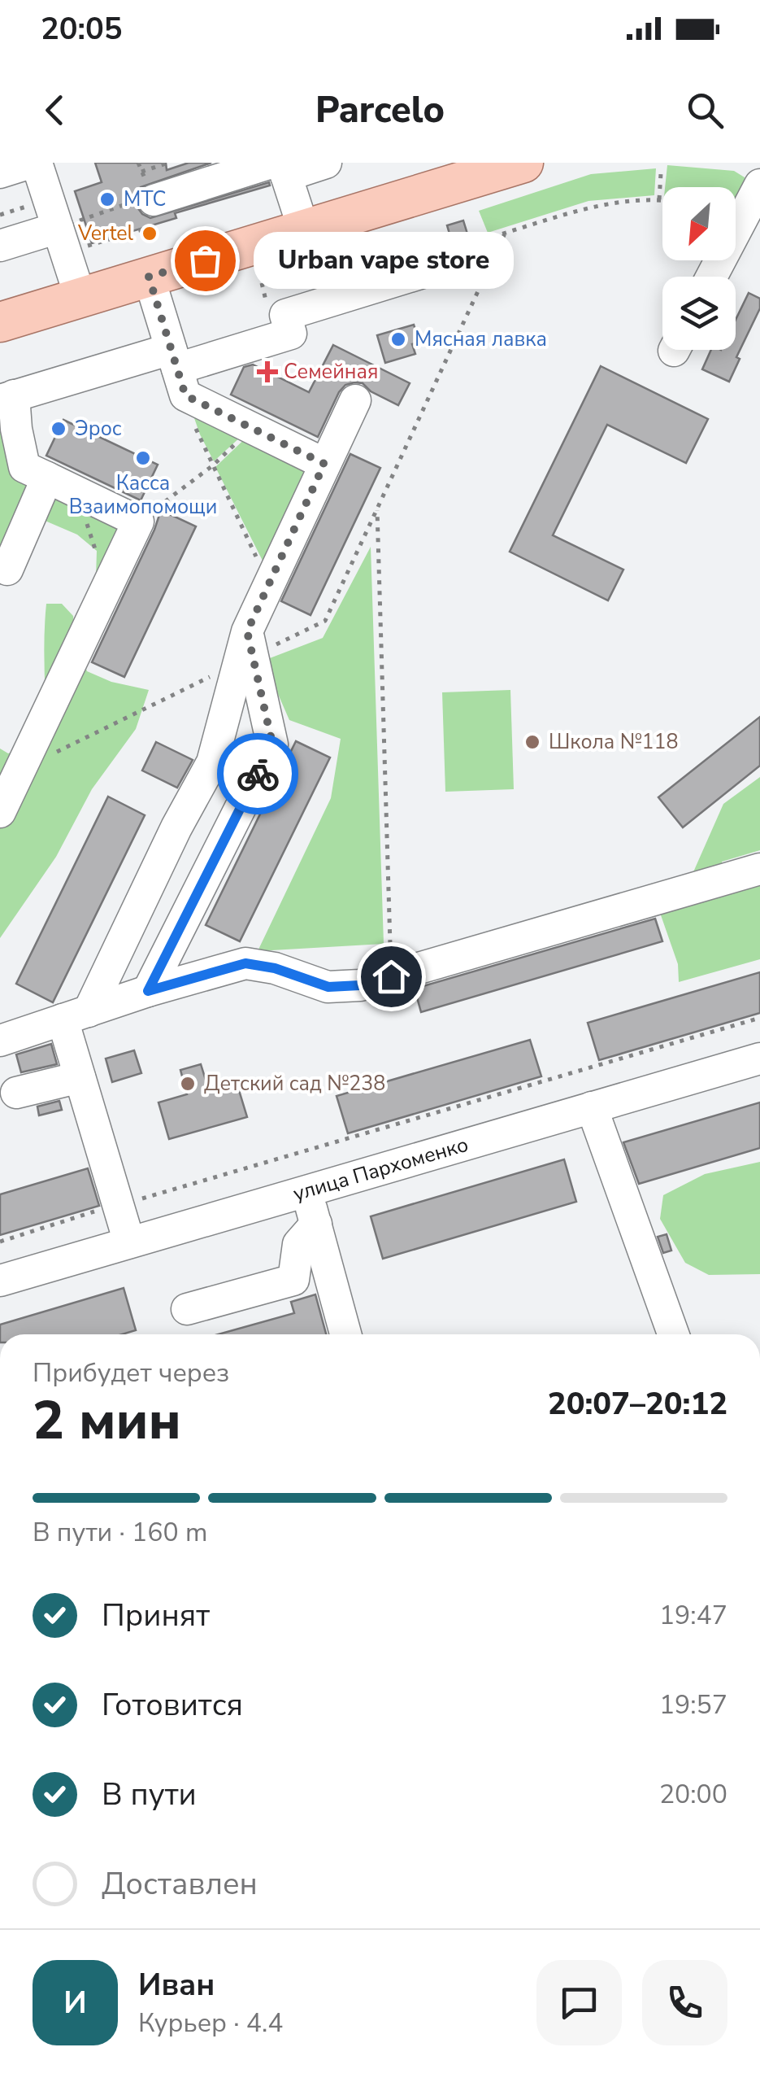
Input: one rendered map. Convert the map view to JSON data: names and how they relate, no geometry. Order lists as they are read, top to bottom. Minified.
{"streets":{"street":["улица Пархоменко"]},"places":{"other":["МТС","Vertel","Urban vape store","Мясная лавка","Эрос","Касса Взаимопомощи","Школа №118","Детский сад №238"],"health":["Семейная"]},"north":"bottom left","page":{"status":"20:05","header":"Parcelo","bubble":"Urban vape store","heading":["2 мин","Прибудет через","20:07–20:12"],"panel":["Иван","Курьер · 4.4"],"bar":"В пути · 160 m","list":[["Принят","19:47"],["Готовится","19:57"],["В пути","20:00"],"Доставлен"],"round":"И"}}
